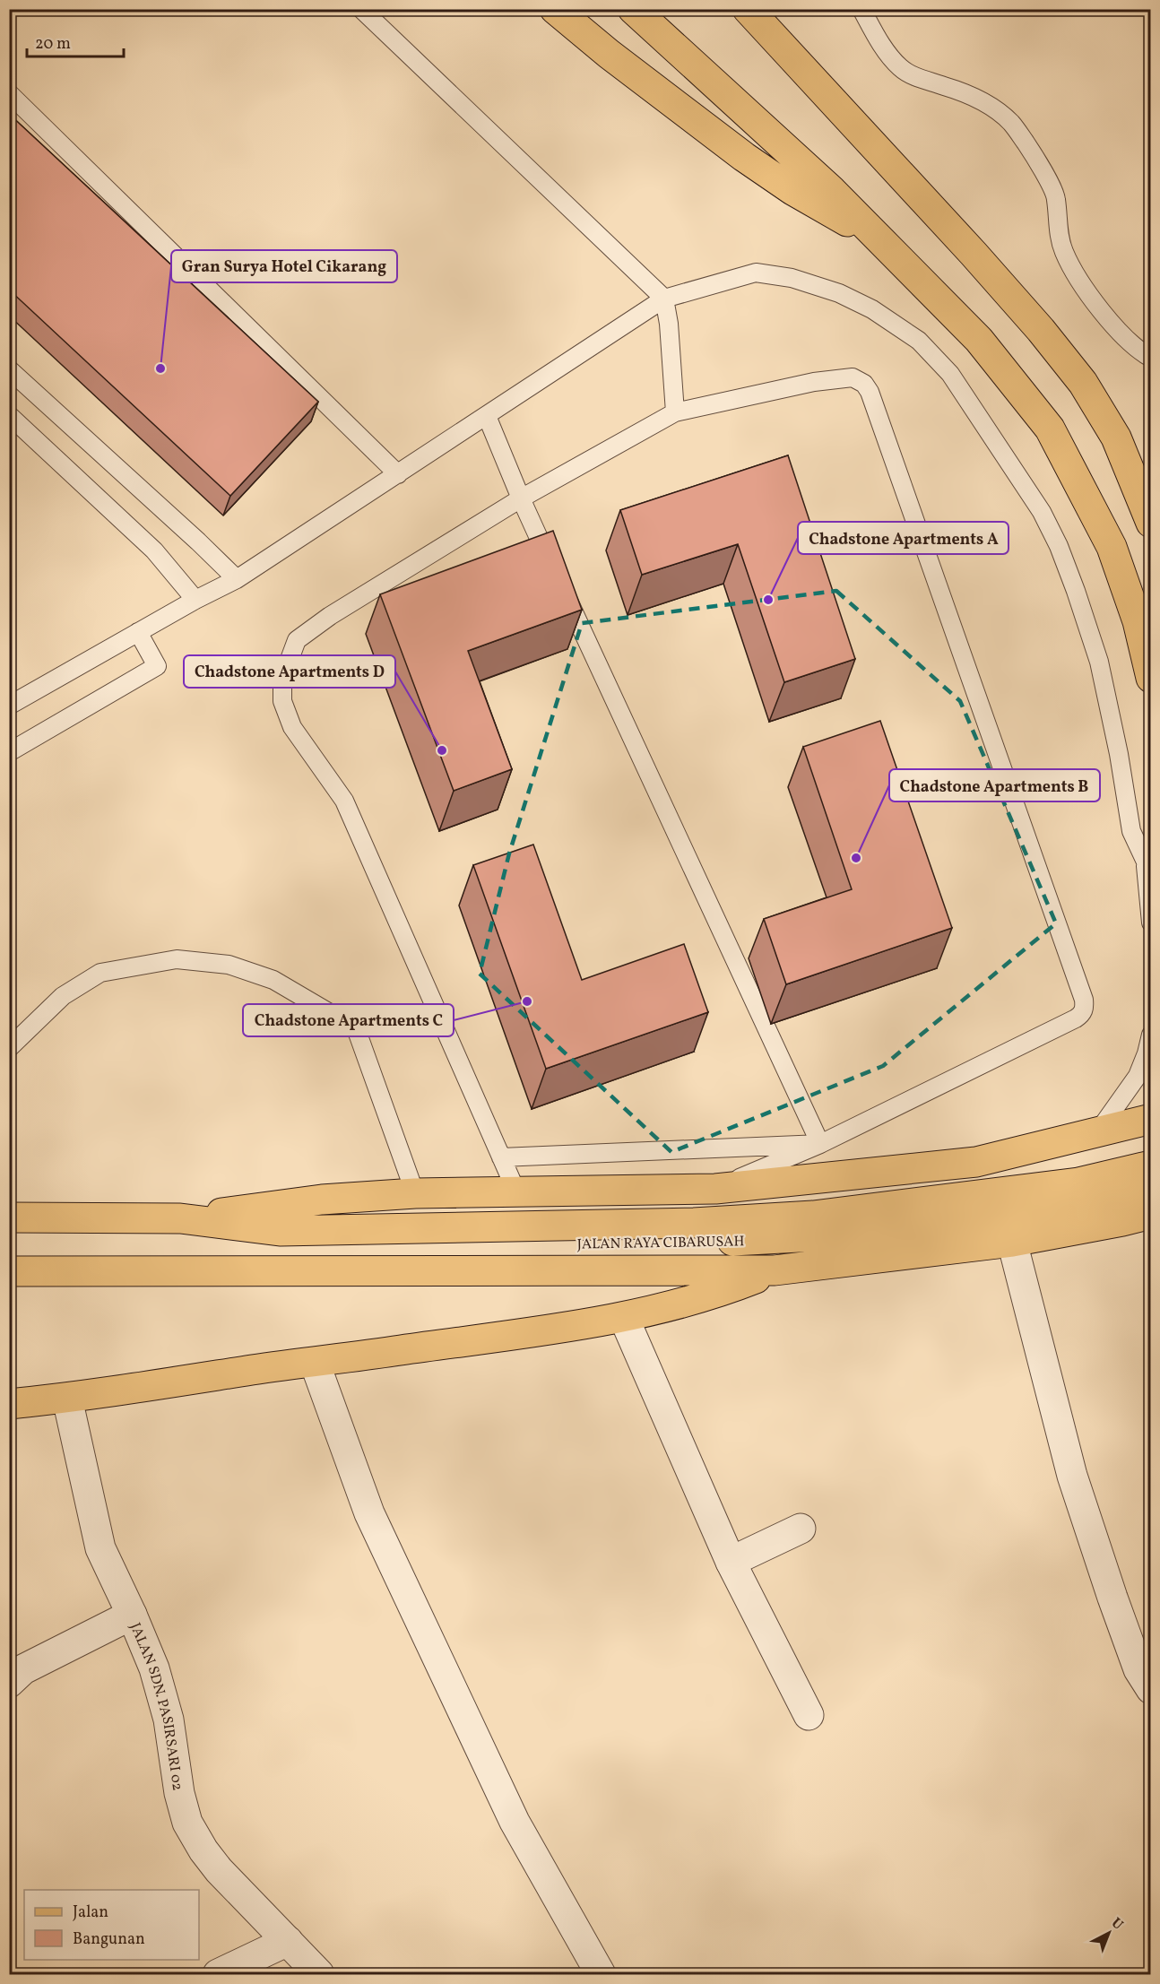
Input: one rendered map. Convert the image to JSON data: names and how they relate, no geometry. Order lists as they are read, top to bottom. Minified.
{"streets":{"main road":["JALAN RAYA CIBARUSAH"],"street":["JALAN SDN. PASIRSARI 02"]},"places":["Gran Surya Hotel Cikarang","Chadstone Apartments A","Chadstone Apartments D","Chadstone Apartments B","Chadstone Apartments C"],"legend":["Jalan","Bangunan"],"scale_bar":"20 m","north":"top right"}
